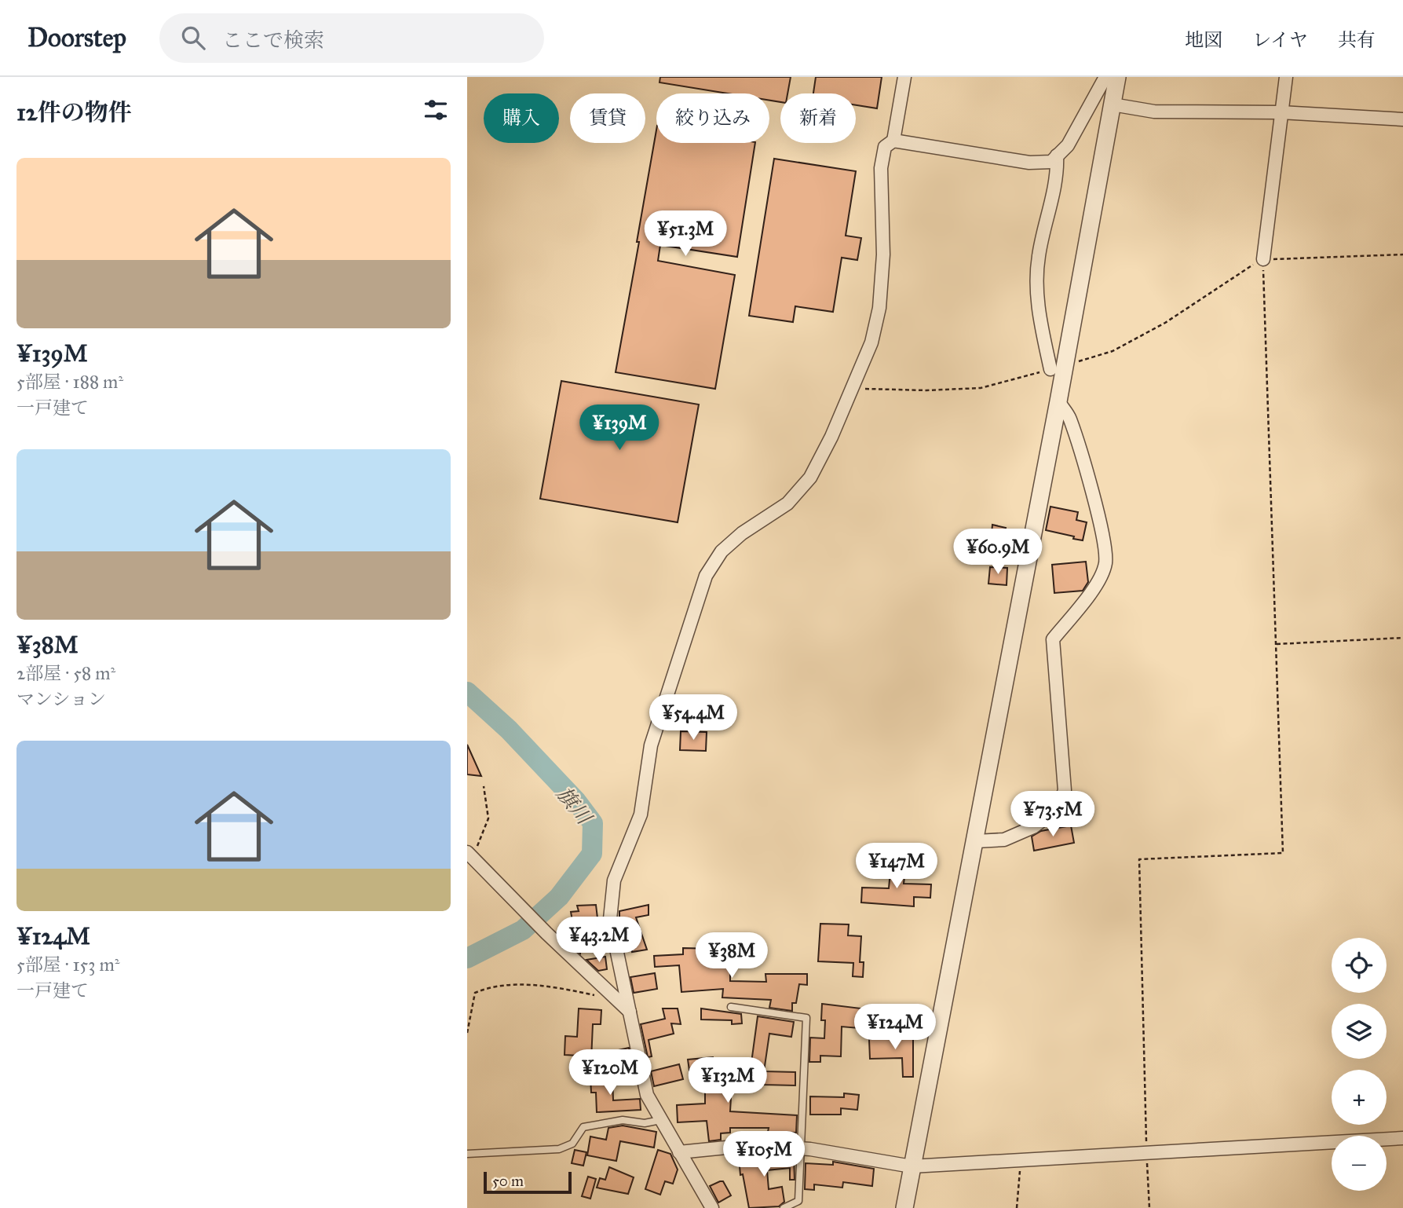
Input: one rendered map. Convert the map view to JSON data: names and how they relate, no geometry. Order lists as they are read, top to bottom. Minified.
{"water":["旗川"],"scale_bar":"50 m","page":{"header":"Doorstep","search":"ここで検索","nav":["地図","レイヤ","共有"],"heading":"12件の物件","chip":["購入","賃貸","絞り込み","新着"],"list":[{"name":"¥139M","note":"5部屋 · 188 m² · 一戸建て"},{"name":"¥38M","note":"2部屋 · 58 m² · マンション"},{"name":"¥124M","note":"5部屋 · 153 m² · 一戸建て"}],"price":["¥51.3M","¥139M","¥60.9M","¥54.4M","¥73.5M","¥147M","¥43.2M","¥38M","¥124M","¥120M","¥132M","¥105M"],"map_buttons":["+","−"],"scale":"50 m"}}
